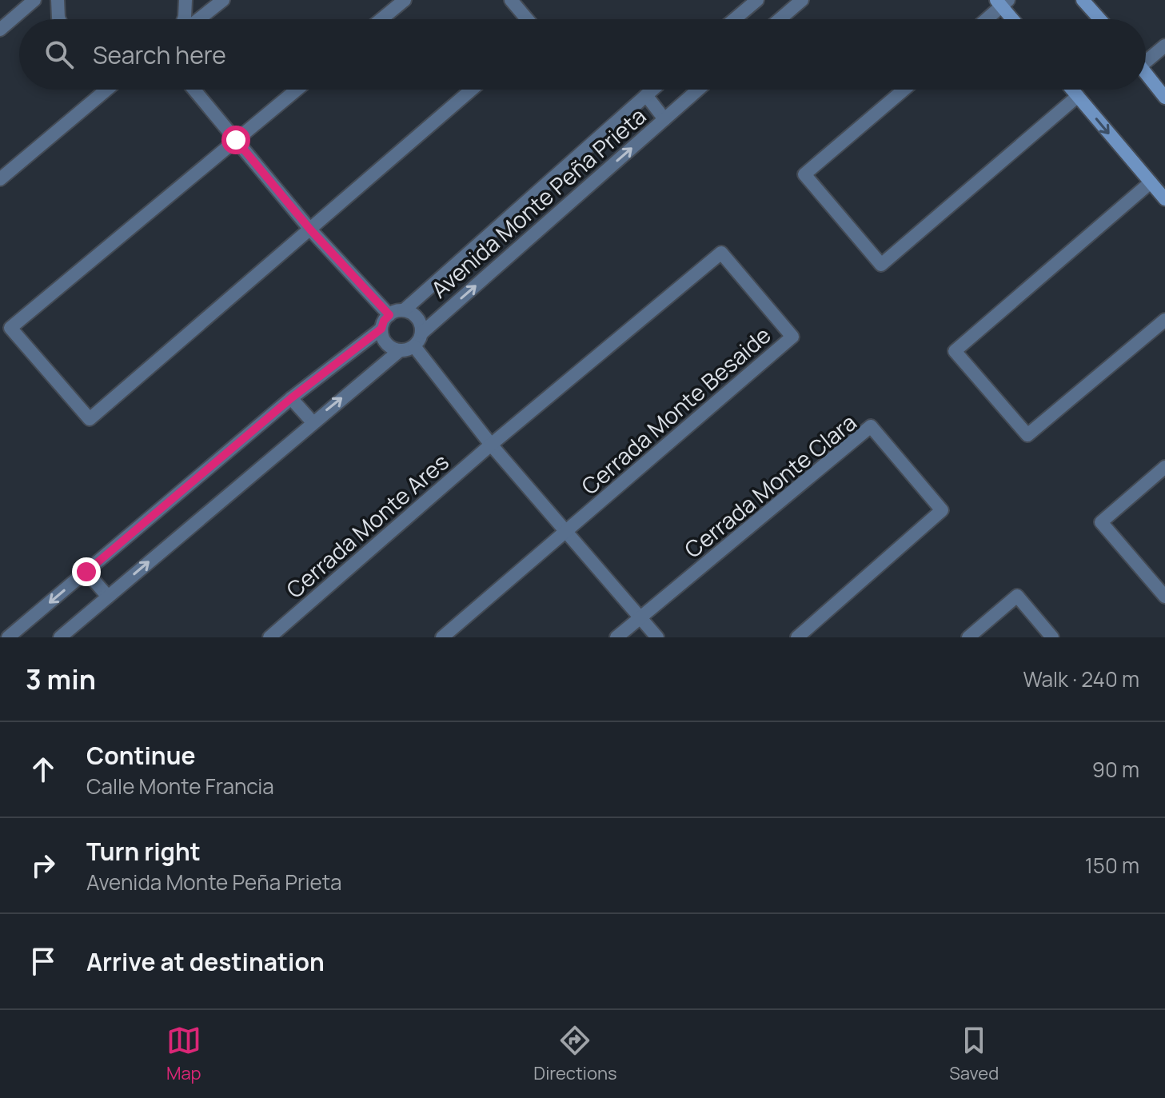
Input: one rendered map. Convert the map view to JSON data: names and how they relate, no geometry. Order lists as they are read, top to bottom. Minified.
{"streets":{"street":["Avenida Monte Peña Prieta","Cerrada Monte Besaide","Cerrada Monte Clara","Cerrada Monte Ares"]},"crossings":[["Cerrada Monte Besaide","Cerrada Monte Ares"]],"page":{"search":"Search here","heading":["3 min","Walk · 240 m"],"list":[["Continue","Calle Monte Francia","90 m"],["Turn right","Avenida Monte Peña Prieta","150 m"],"Arrive at destination"],"nav":["Map","Directions","Saved"]}}
